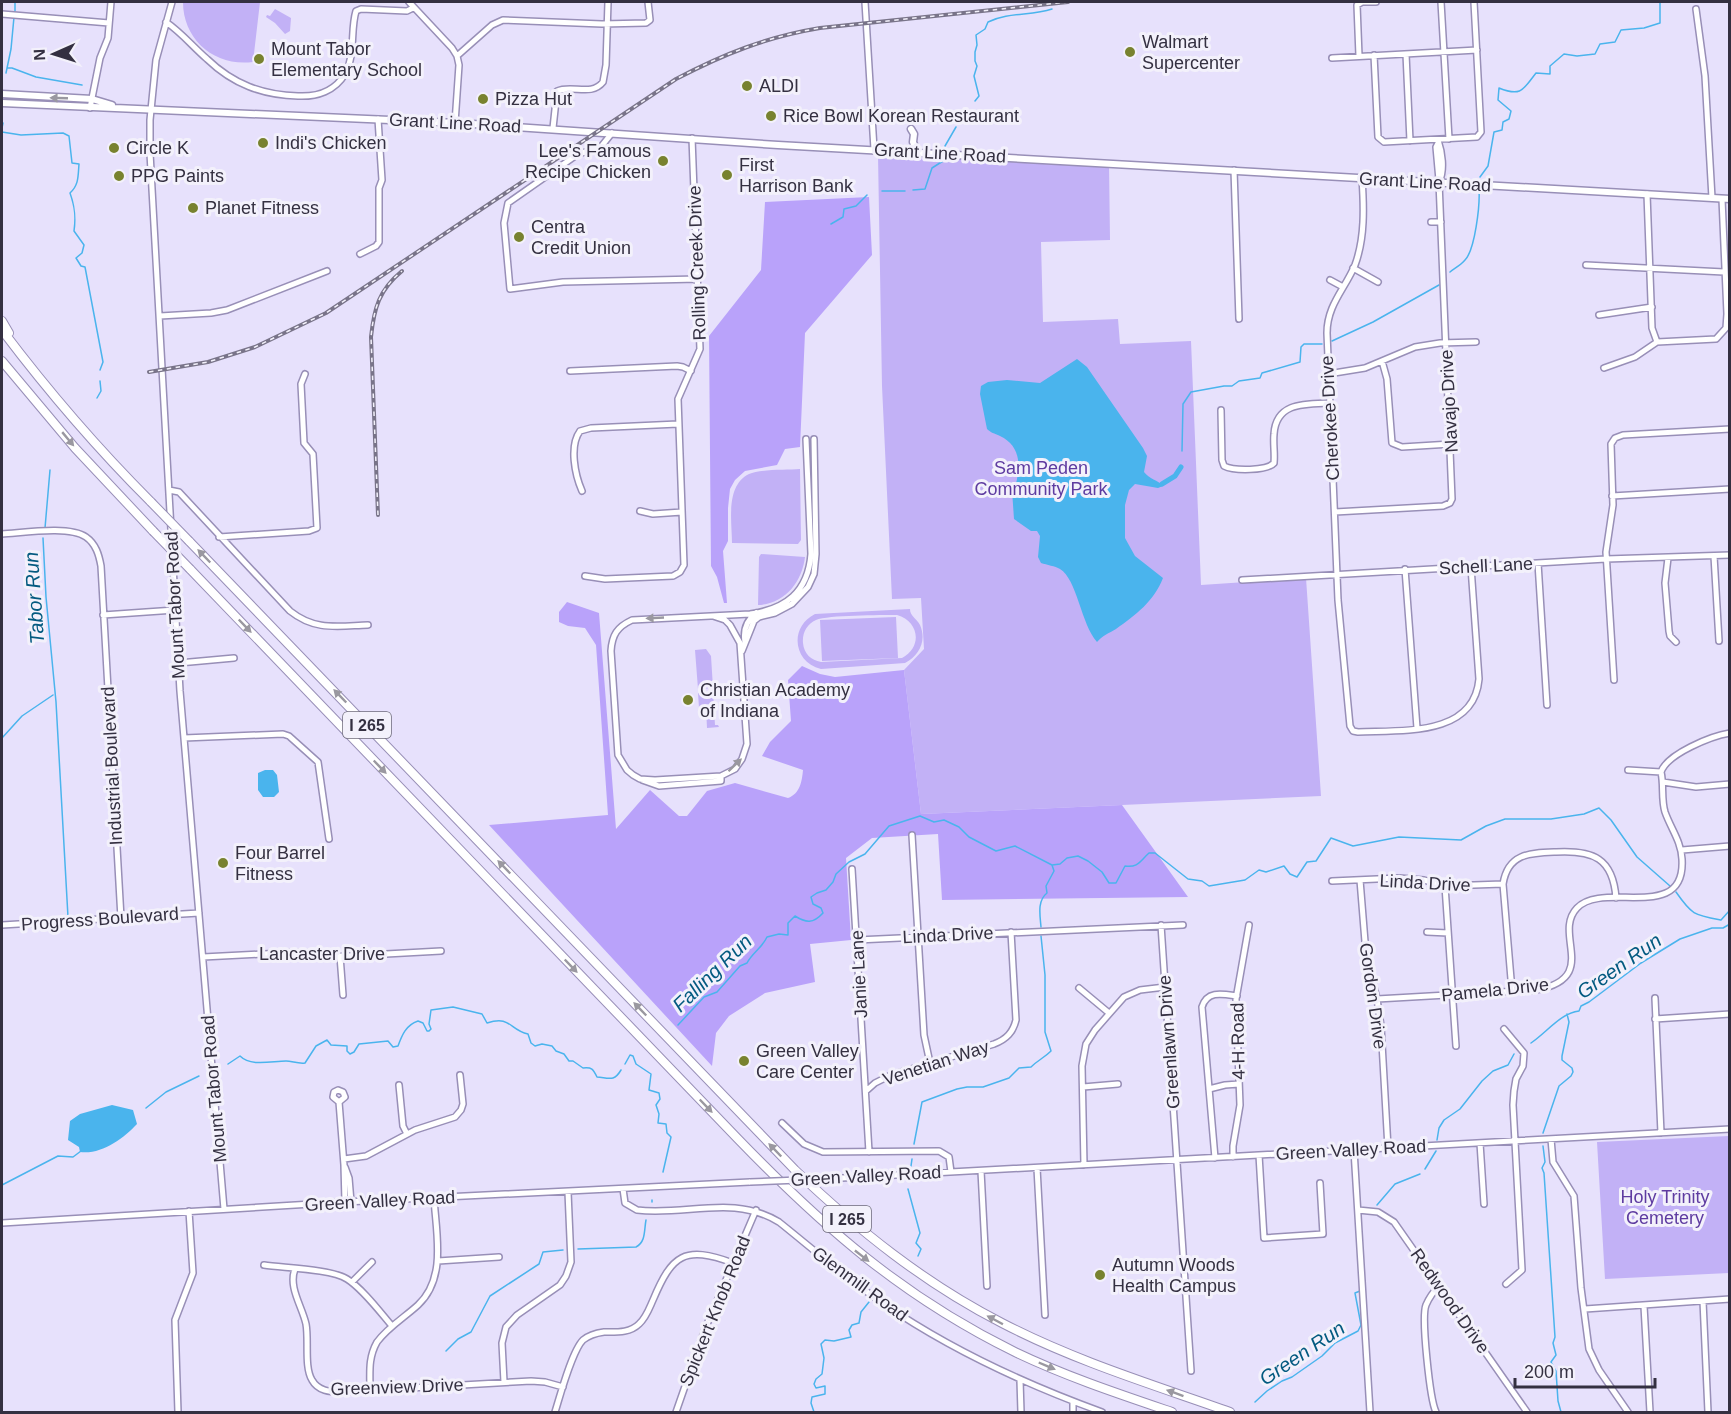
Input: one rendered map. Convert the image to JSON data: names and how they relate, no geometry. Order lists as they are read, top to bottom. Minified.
{"streets":{"highway":["I 265"],"main road":["Grant Line Road"],"street":["Rolling Creek Drive","Navajo Drive","Cherokee Drive","Schell Lane","Mount Tabor Road","Industrial Boulevard","Linda Drive","Progress Boulevard","Lancaster Drive","Janie Lane","Pamela Drive","Gordon Drive","4-H Road","Greenlawn Drive","Venetian Way","Green Valley Road","Glenmill Road","Redwood Drive","Spickert Knob Road","Greenview Drive"]},"crossings":[["Grant Line Road","Rolling Creek Drive"],["Grant Line Road","Navajo Drive"],["Grant Line Road","Cherokee Drive"],["Grant Line Road","Mount Tabor Road"],["Navajo Drive","Cherokee Drive"],["Cherokee Drive","Schell Lane"],["Mount Tabor Road","Progress Boulevard"],["Mount Tabor Road","Lancaster Drive"],["Mount Tabor Road","Green Valley Road"],["Industrial Boulevard","Progress Boulevard"],["Linda Drive","Janie Lane"],["Linda Drive","Gordon Drive"],["Linda Drive","Greenlawn Drive"],["Linda Drive","Venetian Way"],["Janie Lane","Venetian Way"],["Pamela Drive","Gordon Drive"],["Gordon Drive","Green Valley Road"],["4-H Road","Green Valley Road"],["Greenlawn Drive","Green Valley Road"],["Green Valley Road","Glenmill Road"],["Glenmill Road","Spickert Knob Road"]],"water":["Tabor Run","Green Run","Falling Run"],"parks":["Sam Peden Community Park","Holy Trinity Cemetery"],"places":["Walmart Supercenter","Mount Tabor Elementary School","ALDI","Pizza Hut","Rice Bowl Korean Restaurant","Indi's Chicken","Circle K","Lee's Famous Recipe Chicken","First Harrison Bank","PPG Paints","Planet Fitness","Centra Credit Union","Christian Academy of Indiana","Four Barrel Fitness","Green Valley Care Center","Autumn Woods Health Campus"],"scale_bar":"200 m","north":"left"}
